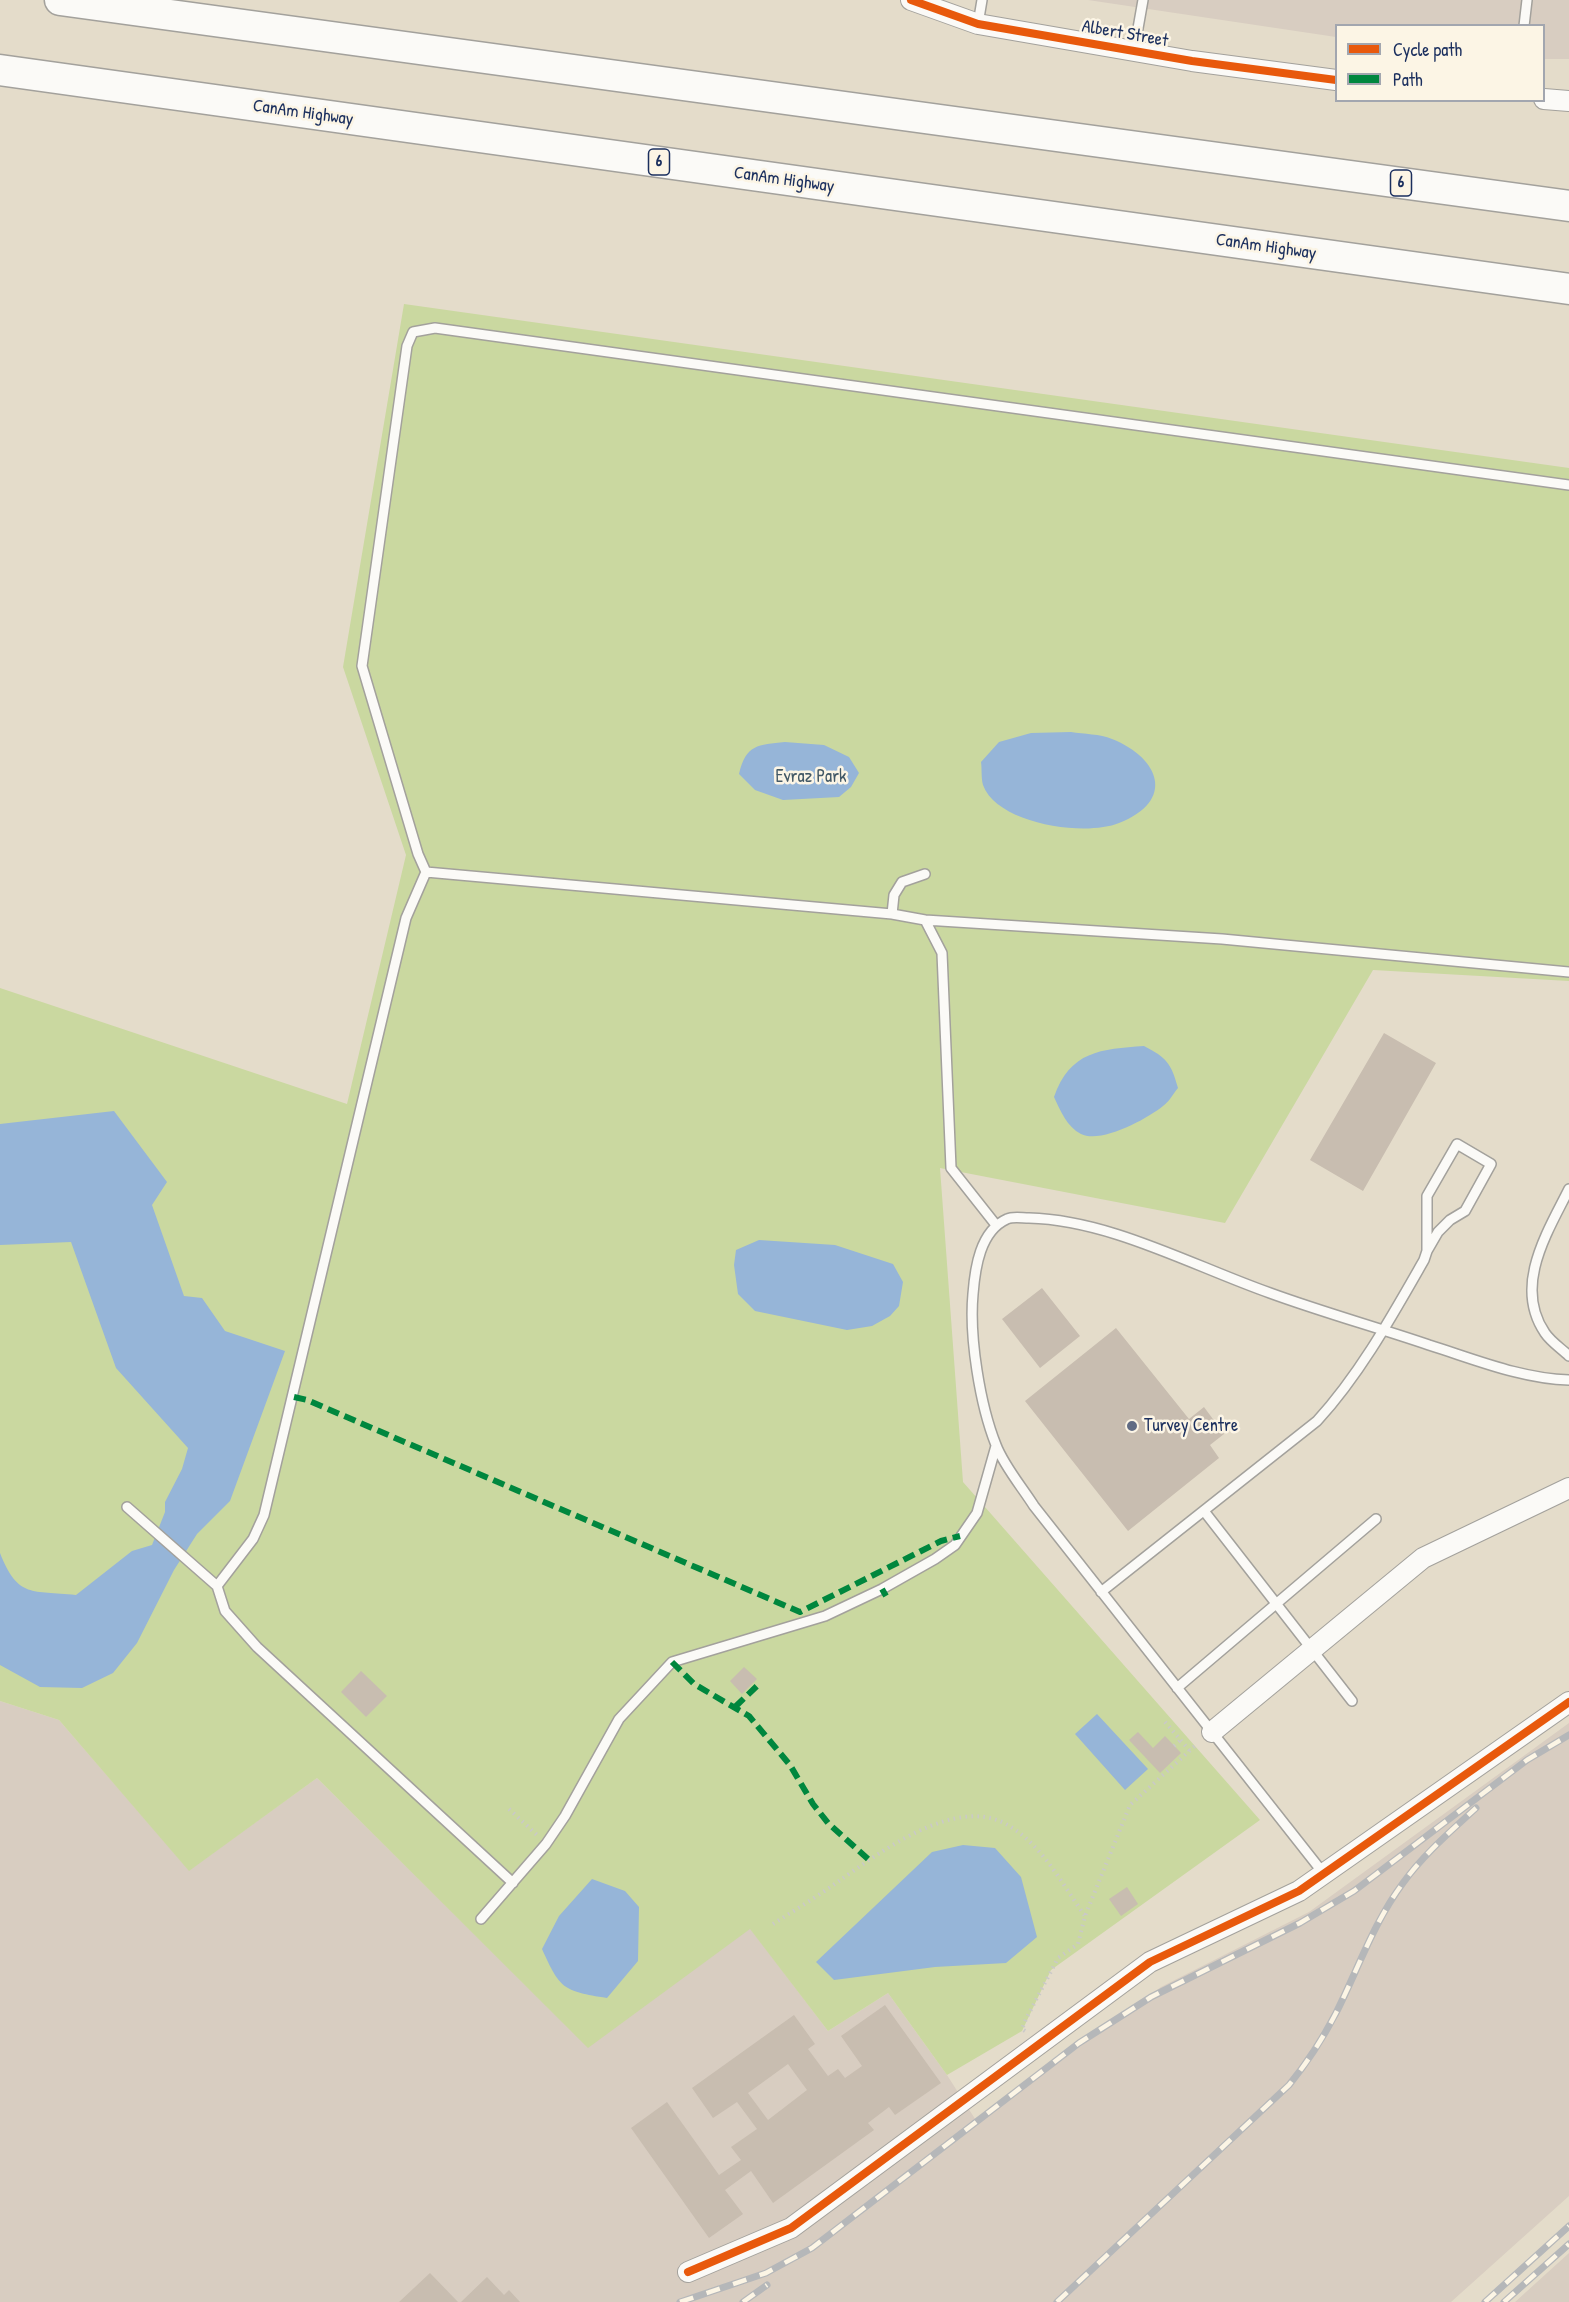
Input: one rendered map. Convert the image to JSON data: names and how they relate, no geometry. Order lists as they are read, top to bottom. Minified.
{"streets":{"main road":["CanAm Highway","6"],"street":["Albert Street"]},"parks":["Evraz Park"],"places":["Turvey Centre"],"legend":["Cycle path","Path"]}
